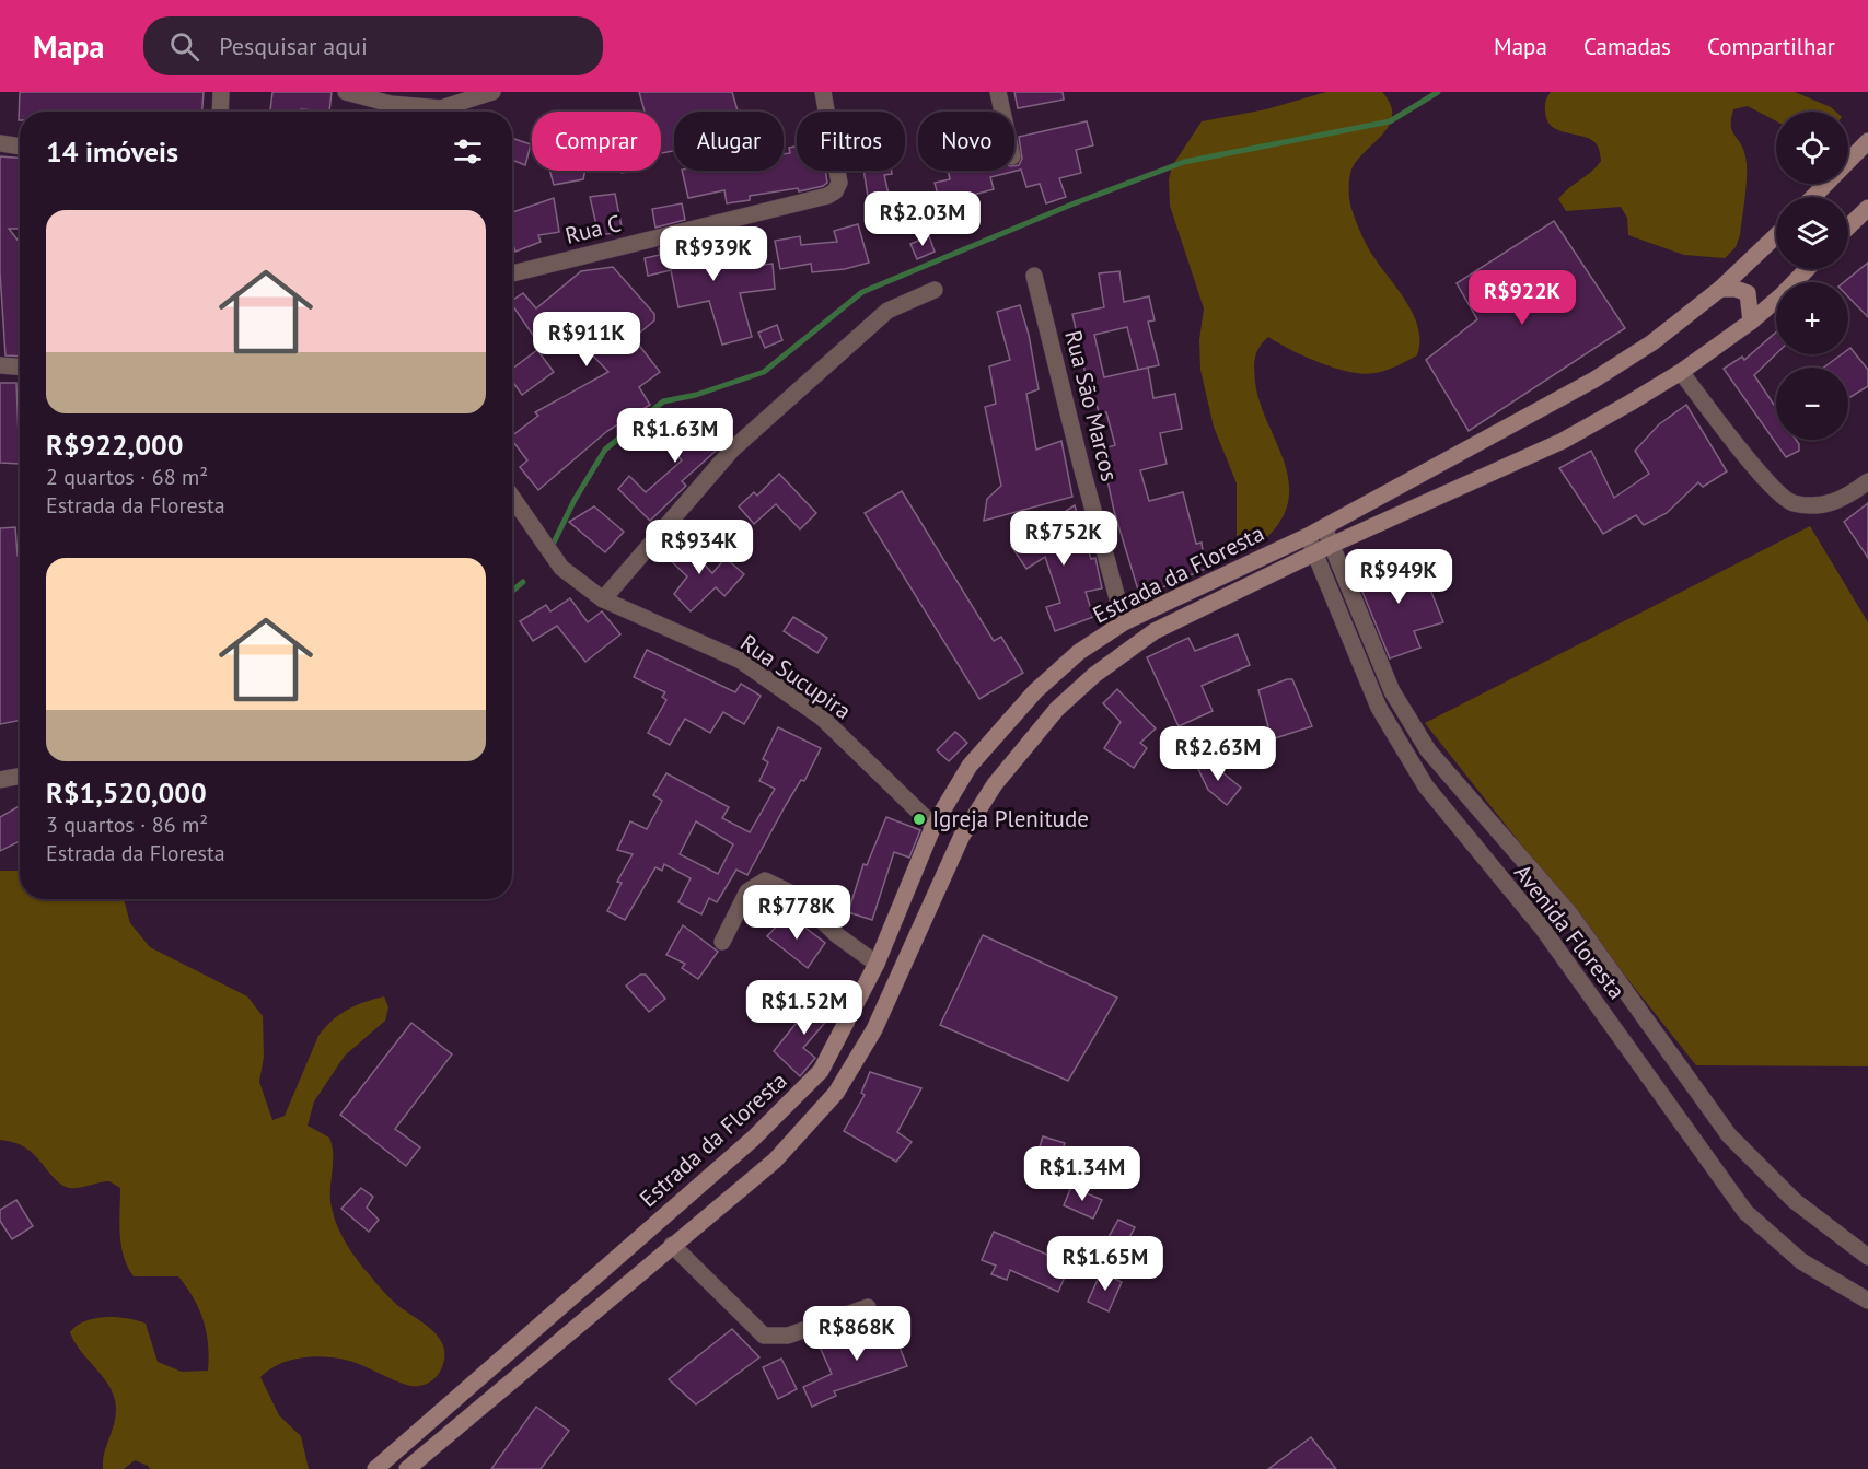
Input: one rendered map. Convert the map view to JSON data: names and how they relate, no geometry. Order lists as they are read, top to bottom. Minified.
{"streets":{"main road":["Estrada da Floresta"],"street":["Rua C","Rua São Marcos","Rua Sucupira","Avenida Floresta"]},"crossings":[["Rua São Marcos","Estrada da Floresta"],["Estrada da Floresta","Rua Sucupira"],["Estrada da Floresta","Avenida Floresta"]],"places":["Igreja Plenitude"],"page":{"header":"Mapa","search":"Pesquisar aqui","nav":["Mapa","Camadas","Compartilhar"],"map_buttons":["+","−"],"chip":["Comprar","Alugar","Filtros","Novo"],"heading":"14 imóveis","list":[{"name":"R$922,000","note":"2 quartos · 68 m² · Estrada da Floresta"},{"name":"R$1,520,000","note":"3 quartos · 86 m² · Estrada da Floresta"}],"price":["R$2.03M","R$939K","R$922K","R$911K","R$1.63M","R$752K","R$934K","R$949K","R$2.63M","R$778K","R$1.52M","R$1.34M","R$1.65M","R$868K"]}}
